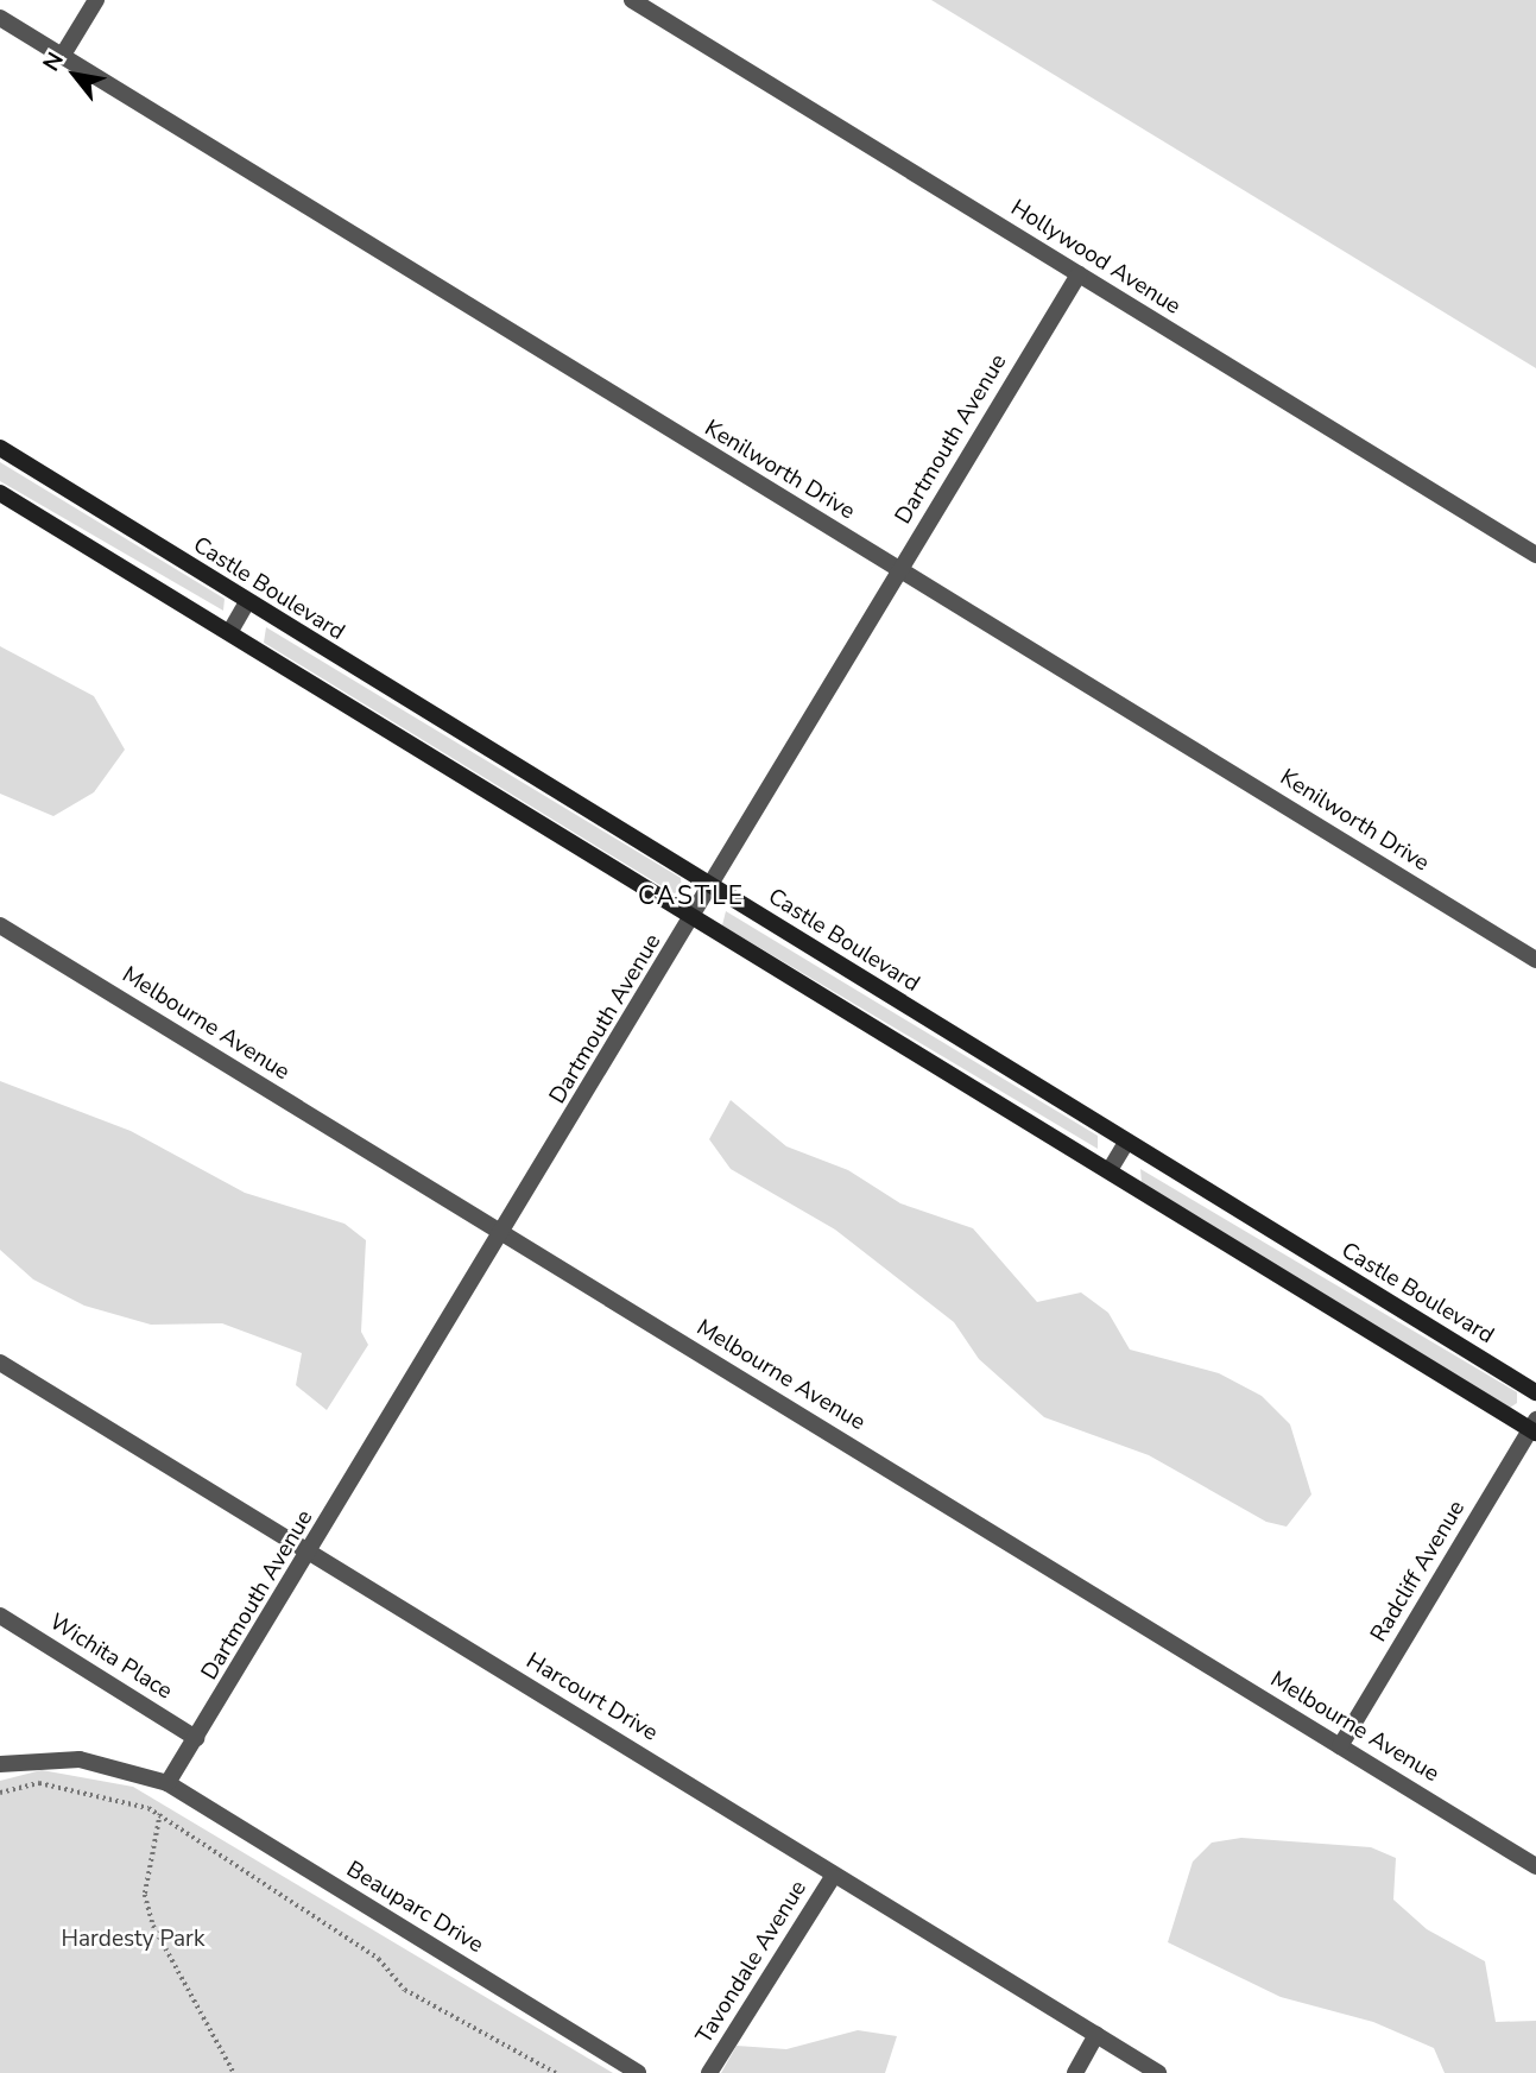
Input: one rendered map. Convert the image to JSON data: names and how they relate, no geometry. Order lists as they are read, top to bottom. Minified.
{"streets":{"street":["Hollywood Avenue","Dartmouth Avenue","Kenilworth Drive","Castle Boulevard","Melbourne Avenue","Radcliff Avenue","Wichita Place","Harcourt Drive","Beauparc Drive","Tavondale Avenue"]},"crossings":[["Hollywood Avenue","Dartmouth Avenue"],["Dartmouth Avenue","Kenilworth Drive"],["Dartmouth Avenue","Castle Boulevard"],["Dartmouth Avenue","Melbourne Avenue"],["Dartmouth Avenue","Wichita Place"],["Dartmouth Avenue","Harcourt Drive"],["Dartmouth Avenue","Beauparc Drive"],["Melbourne Avenue","Radcliff Avenue"],["Harcourt Drive","Tavondale Avenue"]],"districts":["CASTLE"],"parks":["Hardesty Park"],"north":"top left"}
